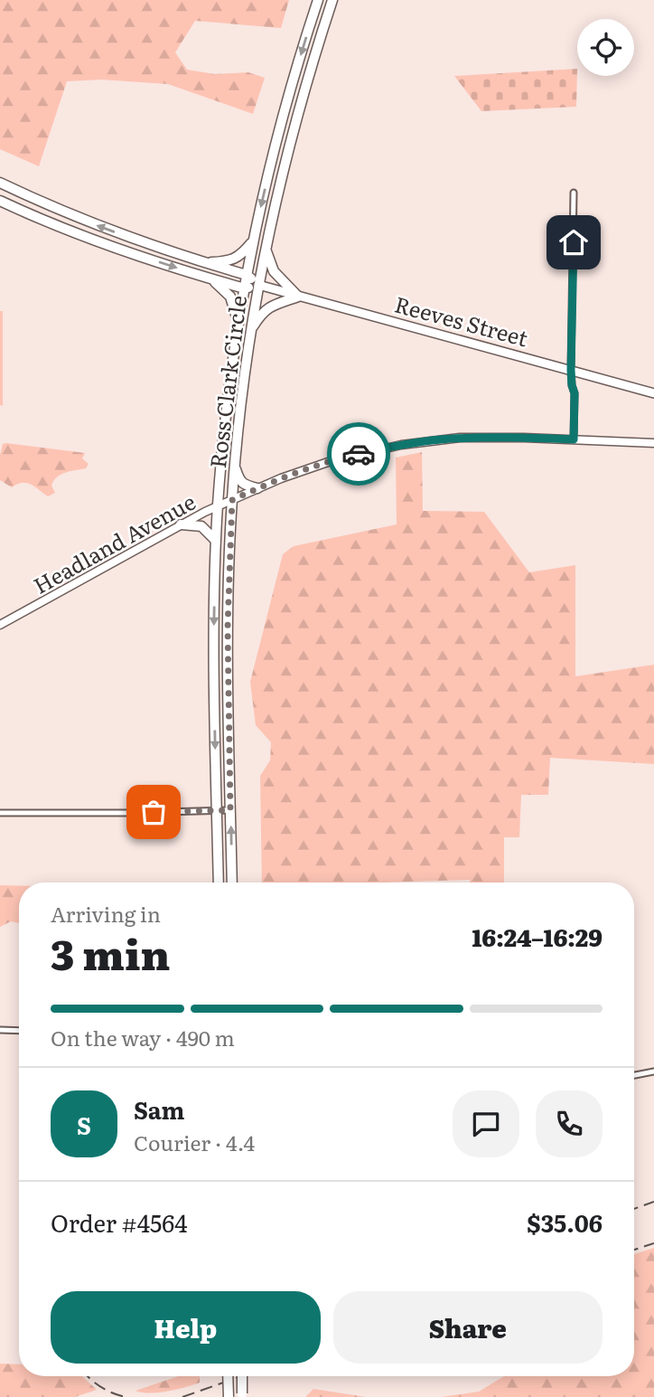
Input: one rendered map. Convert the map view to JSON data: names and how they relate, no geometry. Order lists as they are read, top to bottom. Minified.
{"streets":{"highway":["Reeves Street","Ross Clark Circle"],"main road":["Headland Avenue"]},"crossings":[["Reeves Street","Ross Clark Circle"],["Ross Clark Circle","Headland Avenue"]],"page":{"heading":["3 min","Arriving in","16:24–16:29"],"panel":["Sam","Courier · 4.4","Order #4564","$35.06"],"bar":"On the way · 490 m","round":"S","buttons":["Help","Share"]}}
